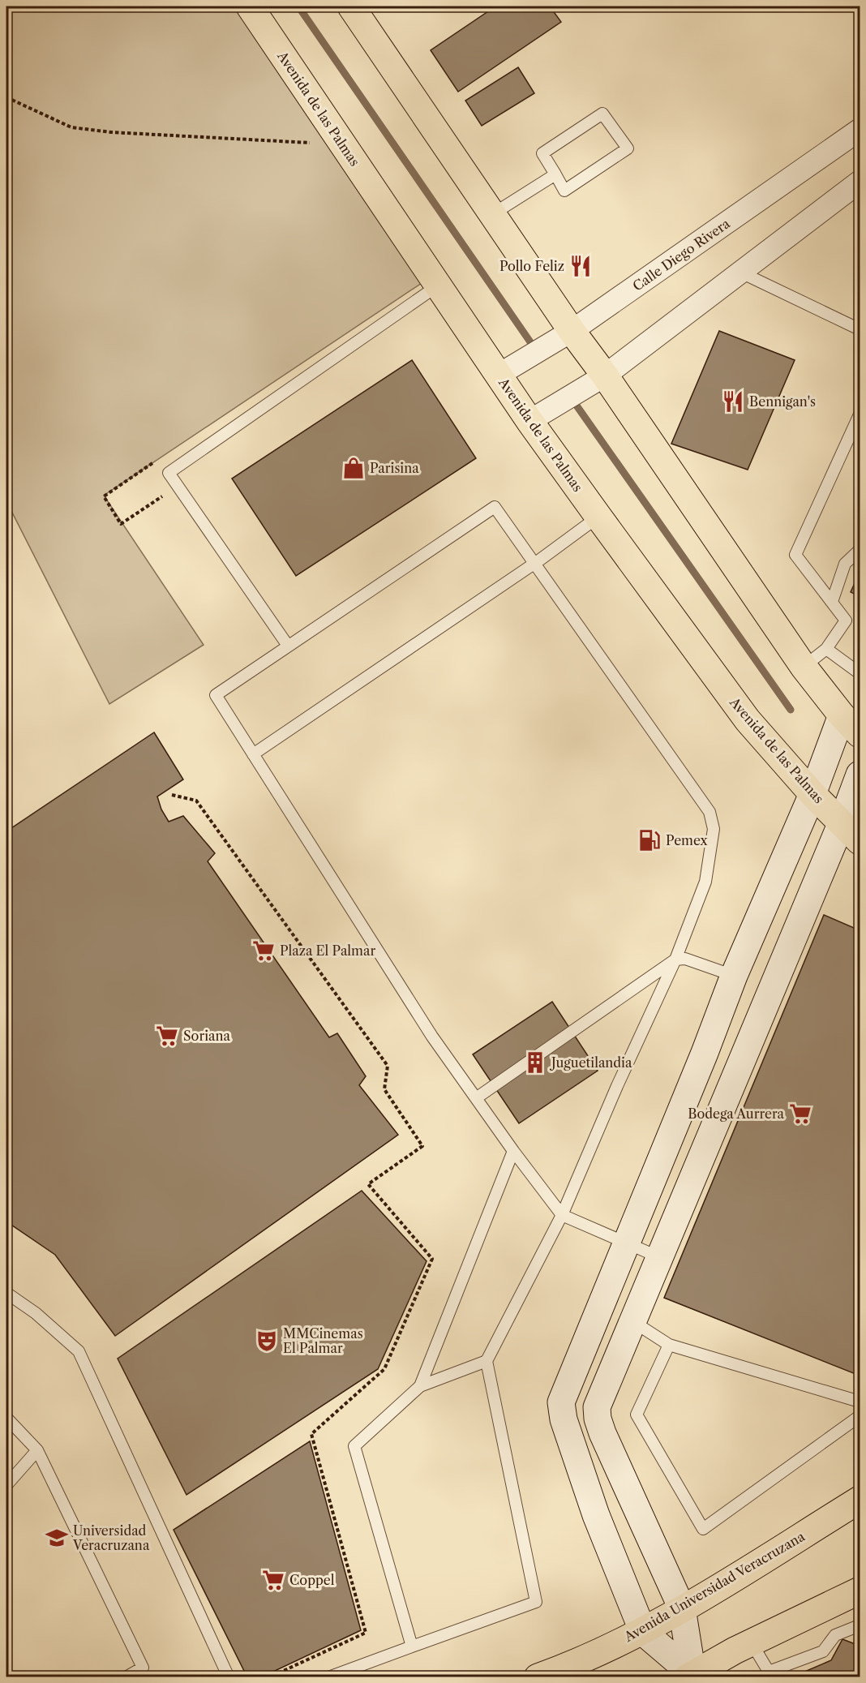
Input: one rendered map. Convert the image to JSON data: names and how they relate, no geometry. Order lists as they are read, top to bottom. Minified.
{"streets":{"main road":["Avenida de las Palmas","Avenida Universidad Veracruzana"],"street":["Calle Diego Rivera"]},"crossings":[["Avenida de las Palmas","Calle Diego Rivera"]],"places":{"restaurant":["Pollo Feliz","Bennigan's"],"shop":["Parisina"],"fuel station":["Pemex"],"supermarket":["Plaza El Palmar","Soriana","Bodega Aurrera","Coppel"],"building":["Juguetilandia"],"theatre":["MMCinemas El Palmar"],"school or university":["Universidad Veracruzana"]}}
